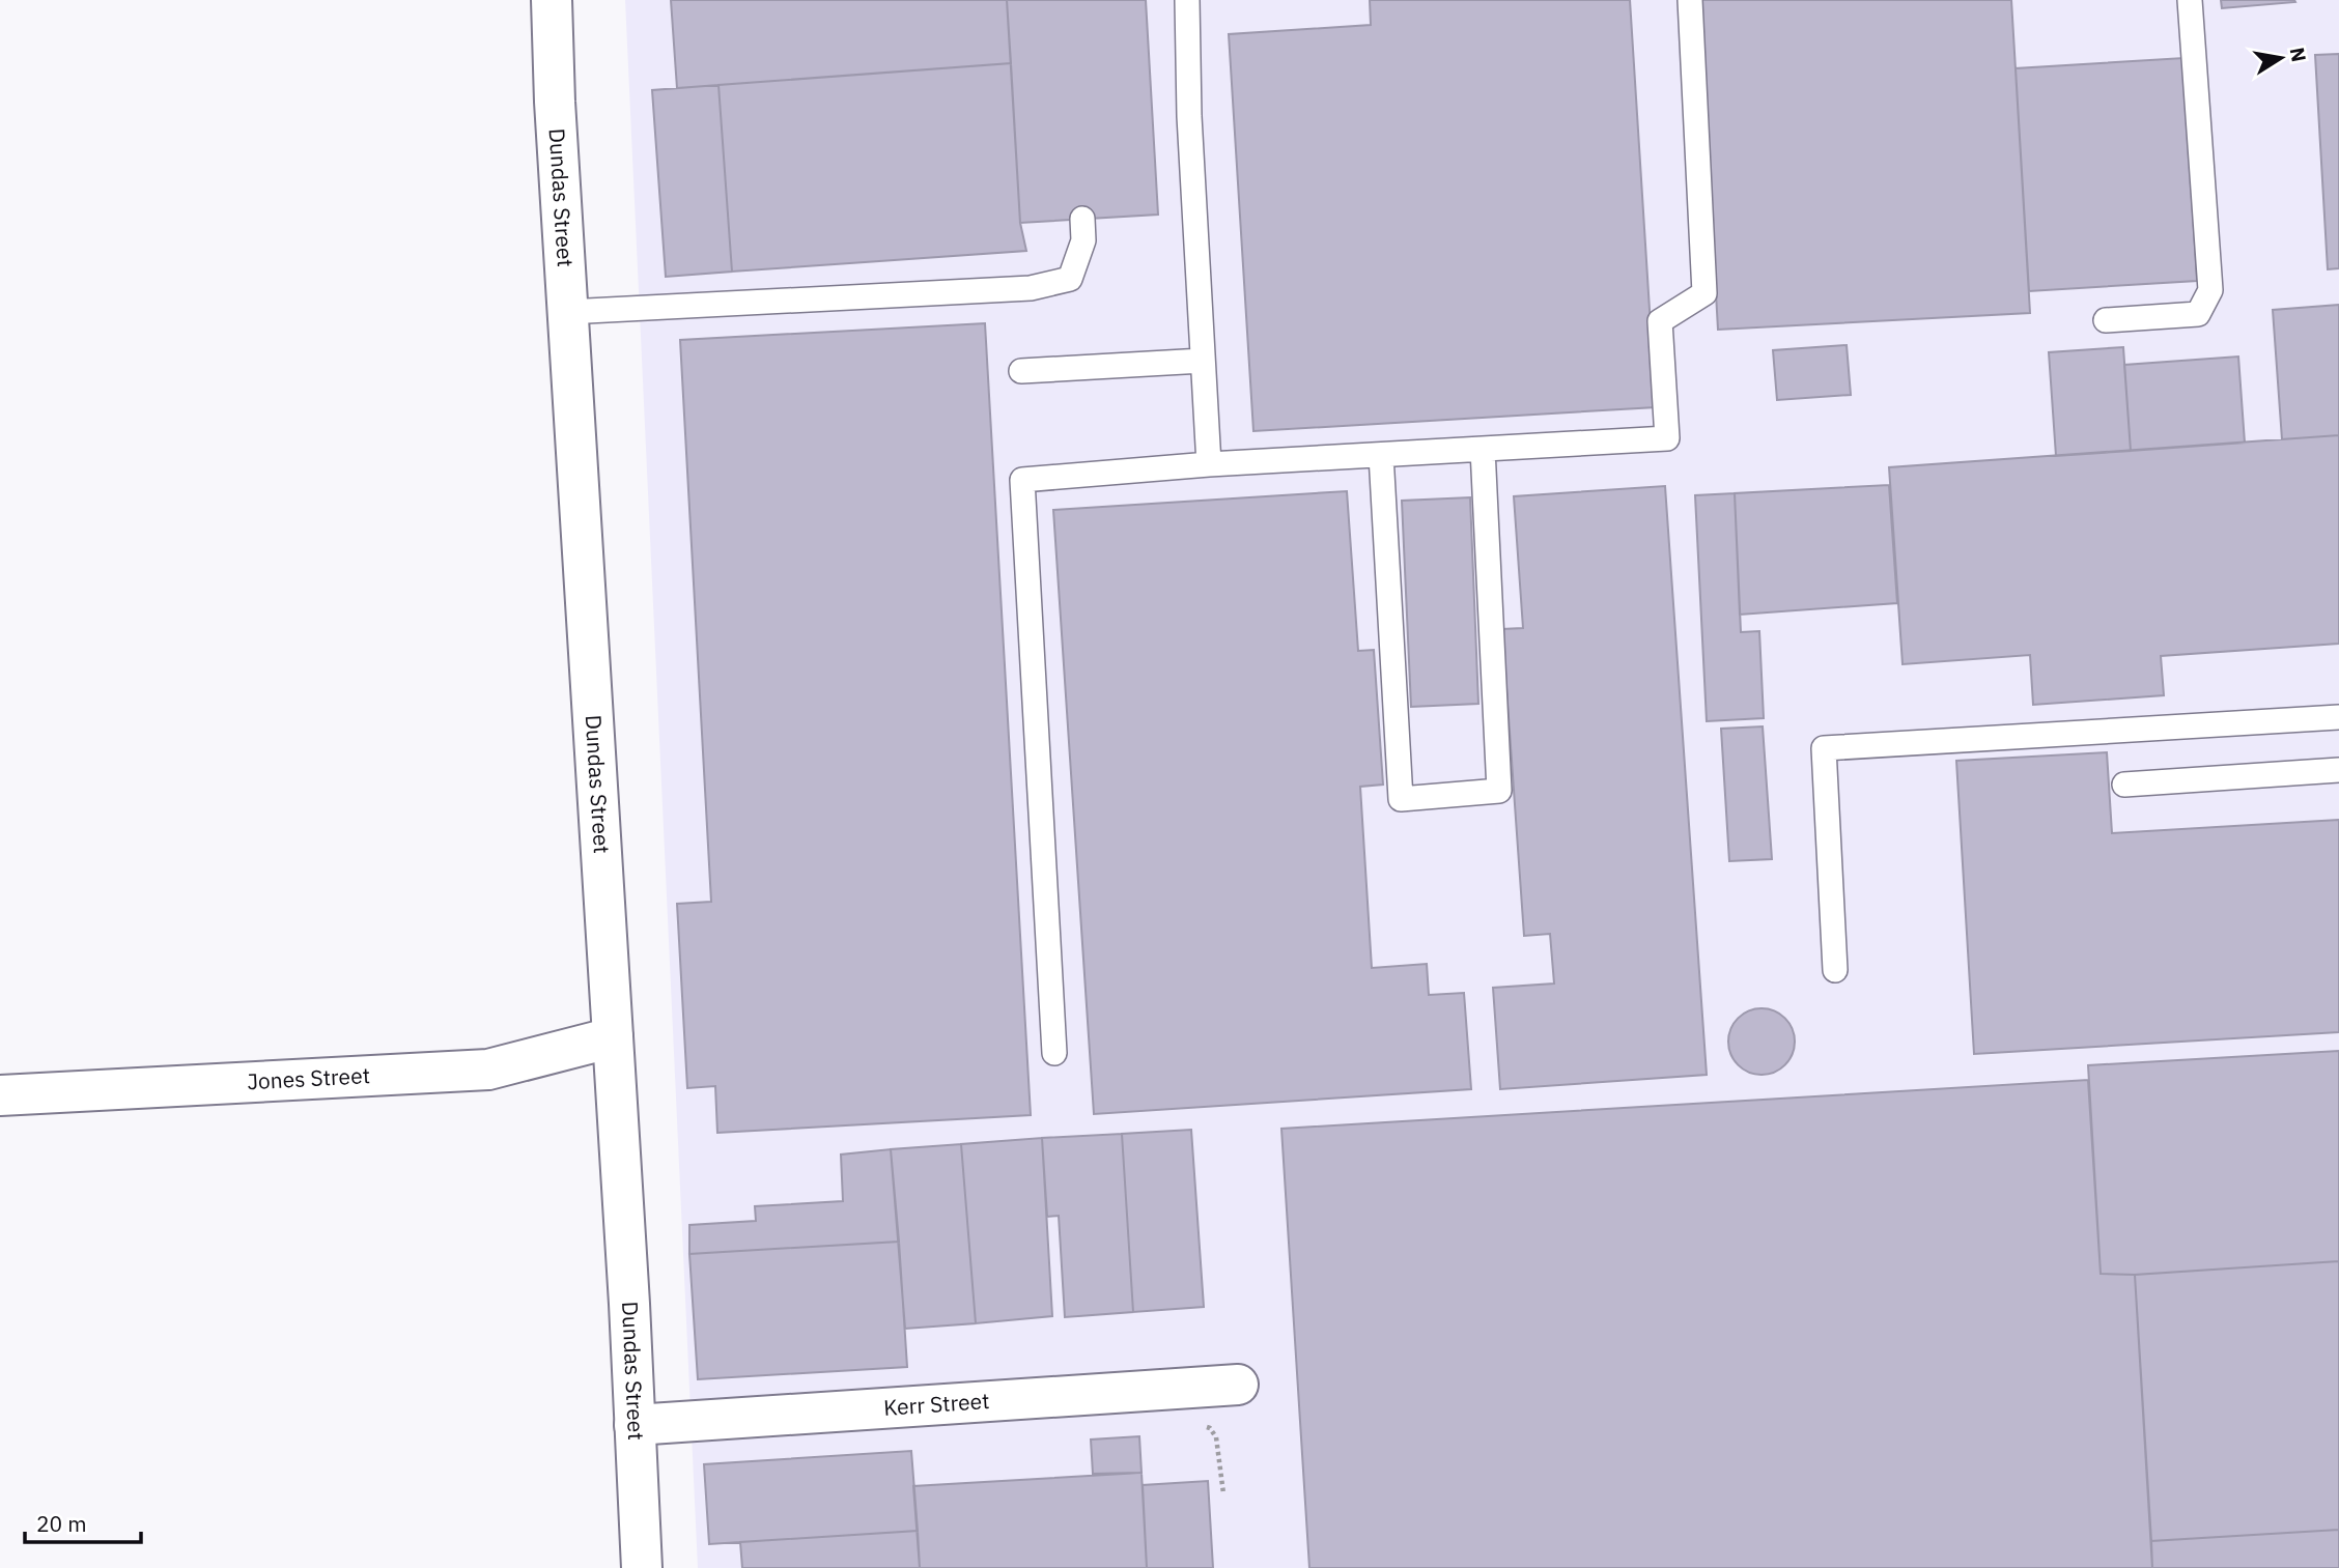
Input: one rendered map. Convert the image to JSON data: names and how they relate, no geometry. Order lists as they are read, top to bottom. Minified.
{"streets":{"street":["Dundas Street","Jones Street","Kerr Street"]},"crossings":[["Dundas Street","Jones Street"],["Dundas Street","Kerr Street"]],"scale_bar":"20 m","north":"right"}
